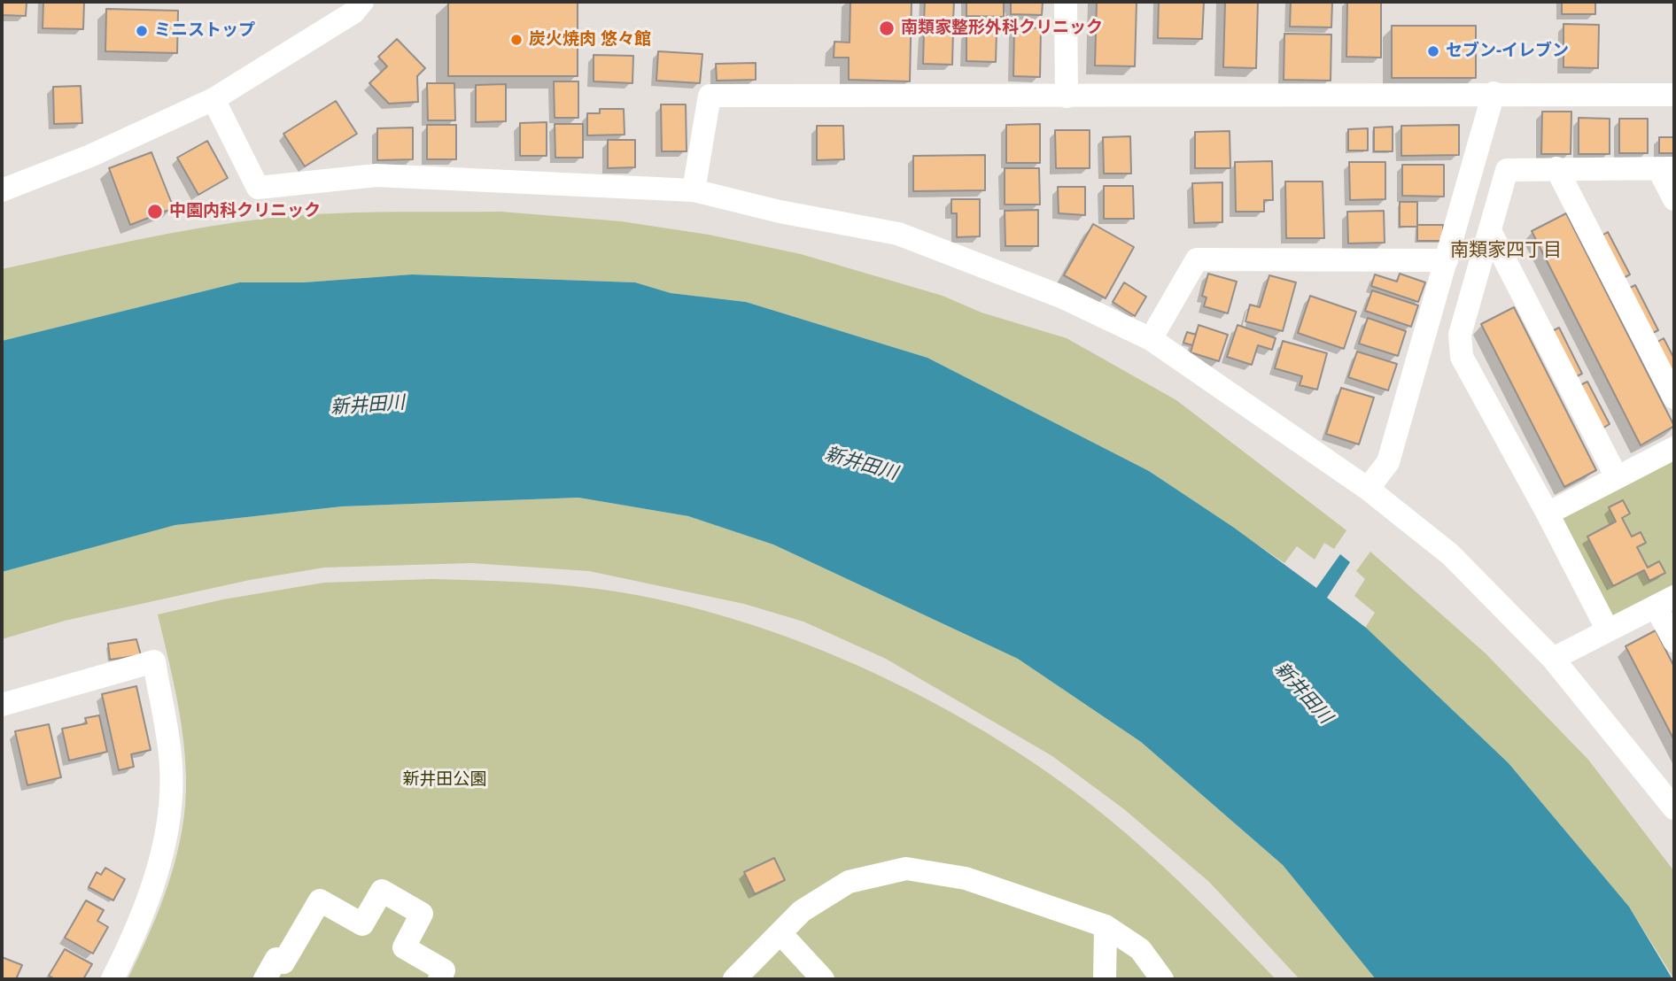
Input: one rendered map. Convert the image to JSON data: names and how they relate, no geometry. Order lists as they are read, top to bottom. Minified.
{"districts":["南類家四丁目"],"water":["新井田川"],"parks":["新井田公園"],"places":["南類家整形外科クリニック","ミニストップ","炭火焼肉 悠々館","セブン-イレブン","中園内科クリニック"]}
